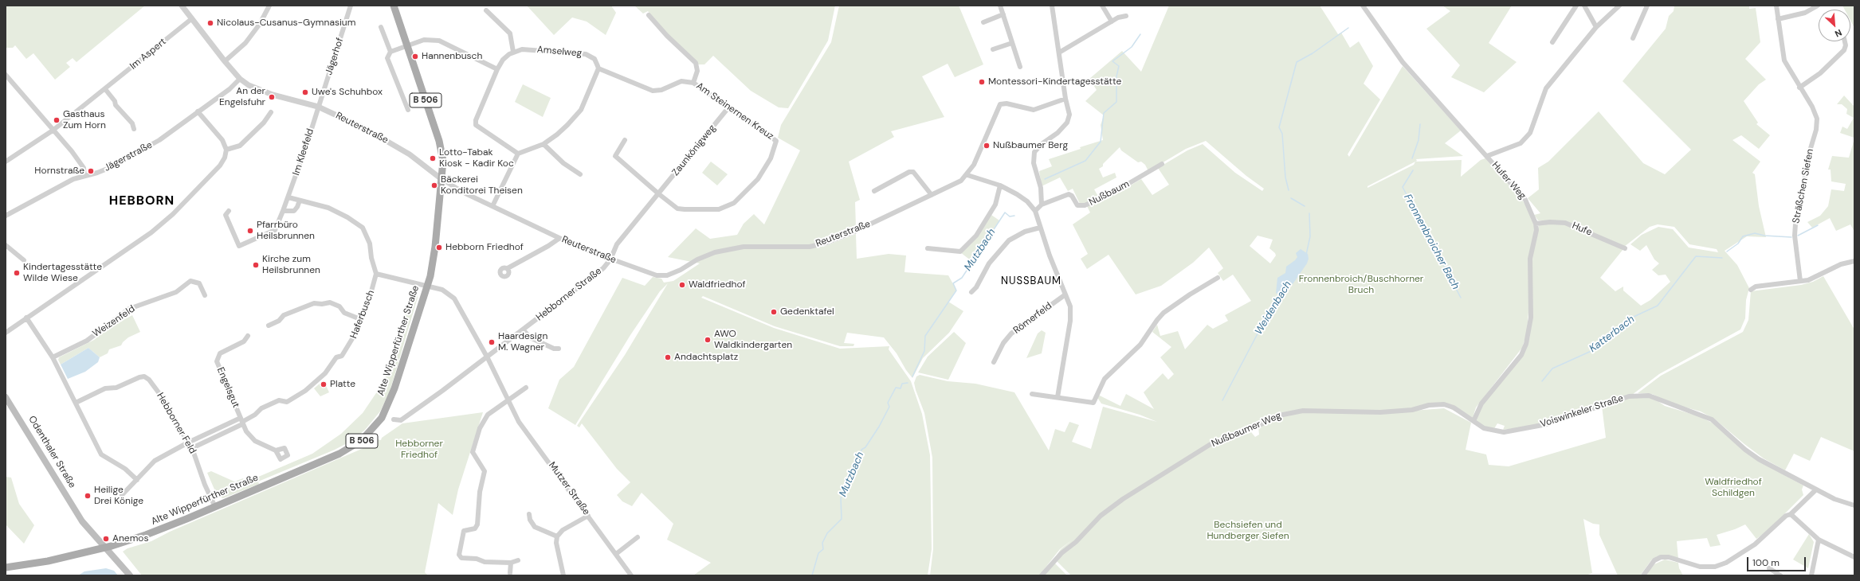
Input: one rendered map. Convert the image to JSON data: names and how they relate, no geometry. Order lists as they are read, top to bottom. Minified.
{"streets":{"main road":["B 506","Alte Wipperfürther Straße","Odenthaler Straße"],"street":["Amselweg","Im Aspert","Jägerhof","Am Steinernen Kreuz","Reuterstraße","Zaunkönigweg","Im Kleefeld","Jägerstraße","Hufer Weg","Sträßchen Siefen","Nußbaum","Hufe","Hebborner Straße","Haferbusch","Römerfeld","Weizenfeld","Engelsgut","Voiswinkeler Straße","Hebborner Feld","Nußbaumer Weg","Mutzer Straße"]},"crossings":[["Im Aspert","Reuterstraße"],["Jägerhof","Reuterstraße"],["Jägerhof","Im Kleefeld"],["B 506","Alte Wipperfürther Straße"],["B 506","Odenthaler Straße"],["Am Steinernen Kreuz","Zaunkönigweg"],["Am Steinernen Kreuz","Hebborner Straße"],["Reuterstraße","Im Kleefeld"],["Reuterstraße","Jägerstraße"],["Reuterstraße","Hebborner Straße"],["Reuterstraße","Alte Wipperfürther Straße"],["Zaunkönigweg","Hebborner Straße"],["Hufer Weg","Hufe"],["Hufer Weg","Voiswinkeler Straße"],["Hufer Weg","Nußbaumer Weg"],["Hebborner Straße","Mutzer Straße"],["Haferbusch","Engelsgut"],["Alte Wipperfürther Straße","Hebborner Feld"],["Alte Wipperfürther Straße","Odenthaler Straße"],["Alte Wipperfürther Straße","Mutzer Straße"],["Voiswinkeler Straße","Nußbaumer Weg"]],"districts":["HEBBORN","NUSSBAUM"],"water":["Fronnenbroicher Bach","Mutzbach","Weidenbach","Katterbach"],"parks":["Fronnenbroich/Buschhorner Bruch","Hebborner Friedhof","Waldfriedhof Schildgen","Bechsiefen und Hundberger Siefen"],"places":["Nicolaus-Cusanus-Gymnasium","Hannenbusch","Montessori-Kindertagesstätte","Uwe's Schuhbox","An der Engelsfuhr","Gasthaus Zum Horn","Nußbaumer Berg","Lotto-Tabak Kiosk - Kadir Koc","Hornstraße","Bäckerei Konditorei Theisen","Pfarrbüro Heilsbrunnen","Hebborn Friedhof","Kirche zum Heilsbrunnen","Kindertagesstätte Wilde Wiese","Waldfriedhof","Gedenktafel","AWO Waldkindergarten","Haardesign M. Wagner","Andachtsplatz","Platte","Heilige Drei Könige","Anemos"],"scale_bar":"100 m","north":"bottom right"}
